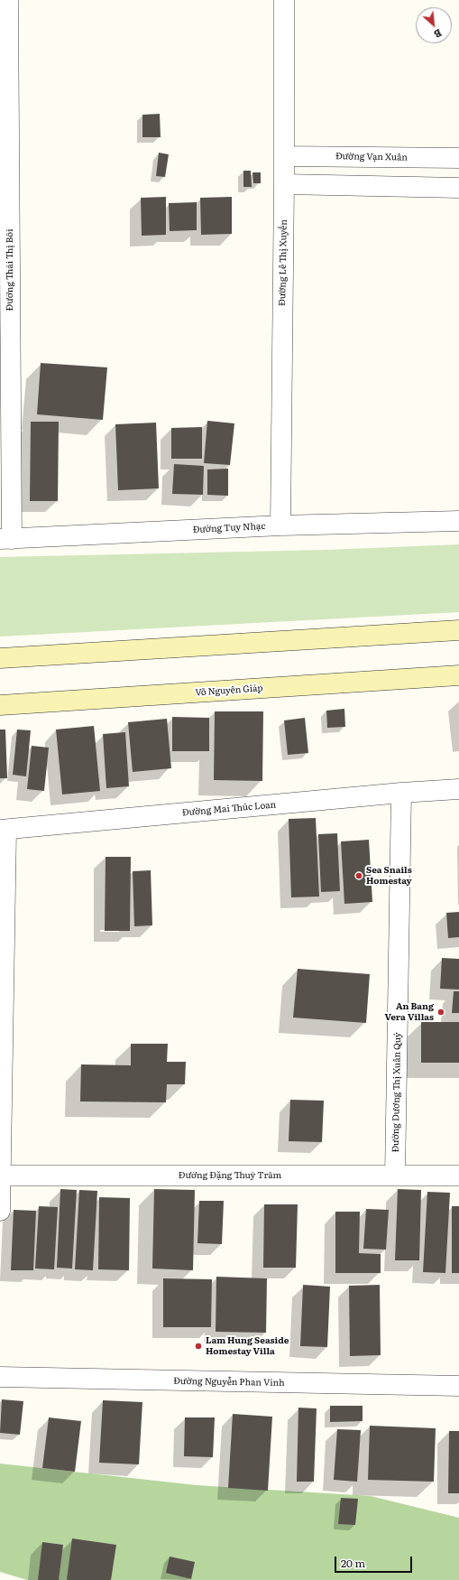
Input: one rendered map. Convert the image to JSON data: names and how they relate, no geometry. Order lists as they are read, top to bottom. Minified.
{"streets":{"main road":["Võ Nguyên Giáp"],"street":["Đường Vạn Xuân","Đường Lê Thị Xuyến","Đường Thái Thị Bôi","Đường Tuy Nhạc","Đường Mai Thúc Loan","Đường Dương Thị Xuân Quý","Đường Đặng Thuỳ Trâm","Đường Nguyễn Phan Vinh"]},"crossings":[["Đường Vạn Xuân","Đường Lê Thị Xuyến"],["Đường Lê Thị Xuyến","Đường Tuy Nhạc"],["Đường Thái Thị Bôi","Đường Tuy Nhạc"],["Đường Mai Thúc Loan","Đường Dương Thị Xuân Quý"],["Đường Dương Thị Xuân Quý","Đường Đặng Thuỳ Trâm"]],"places":["Sea Snails Homestay","An Bang Vera Villas","Lam Hung Seaside Homestay Villa"],"scale_bar":"20 m","north":"bottom right"}
